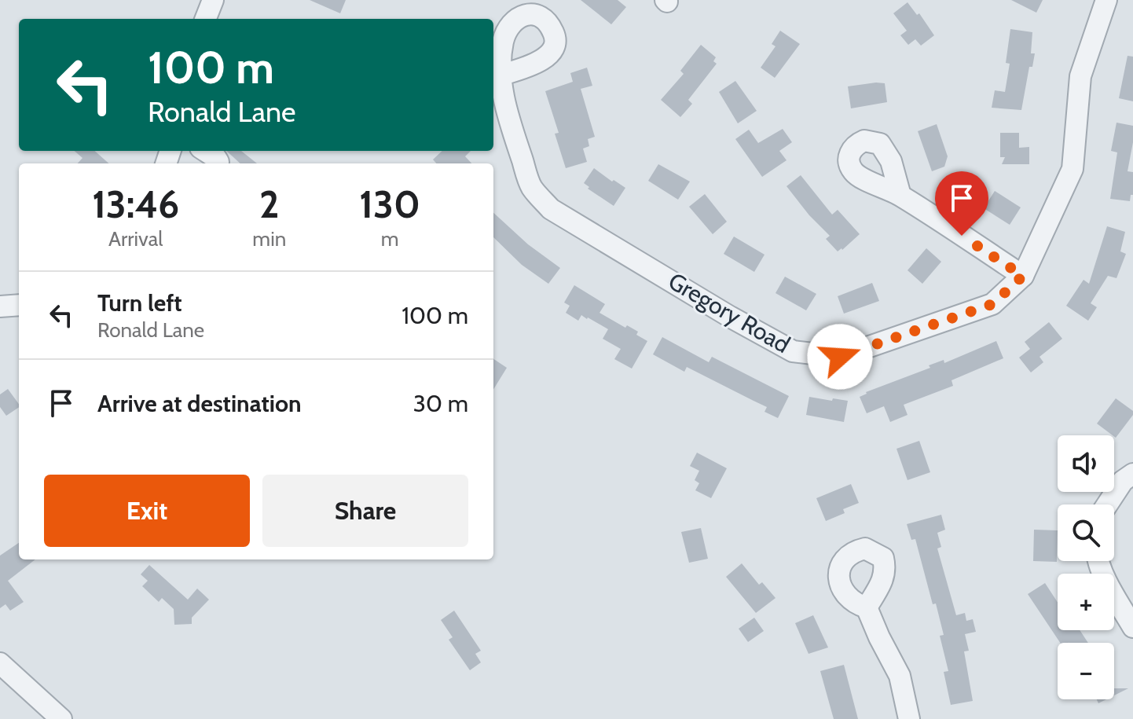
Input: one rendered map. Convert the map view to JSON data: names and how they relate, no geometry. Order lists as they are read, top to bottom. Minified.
{"streets":{"street":["Gregory Road"]},"page":{"turn":["100 m","Ronald Lane"],"eta":["13:46","Arrival","2","min","130","m"],"list":[{"name":"Turn left","note":"Ronald Lane","value":"100 m"},{"name":"Arrive at destination","value":"30 m"}],"map_buttons":["+","−"],"buttons":["Exit","Share"]}}
